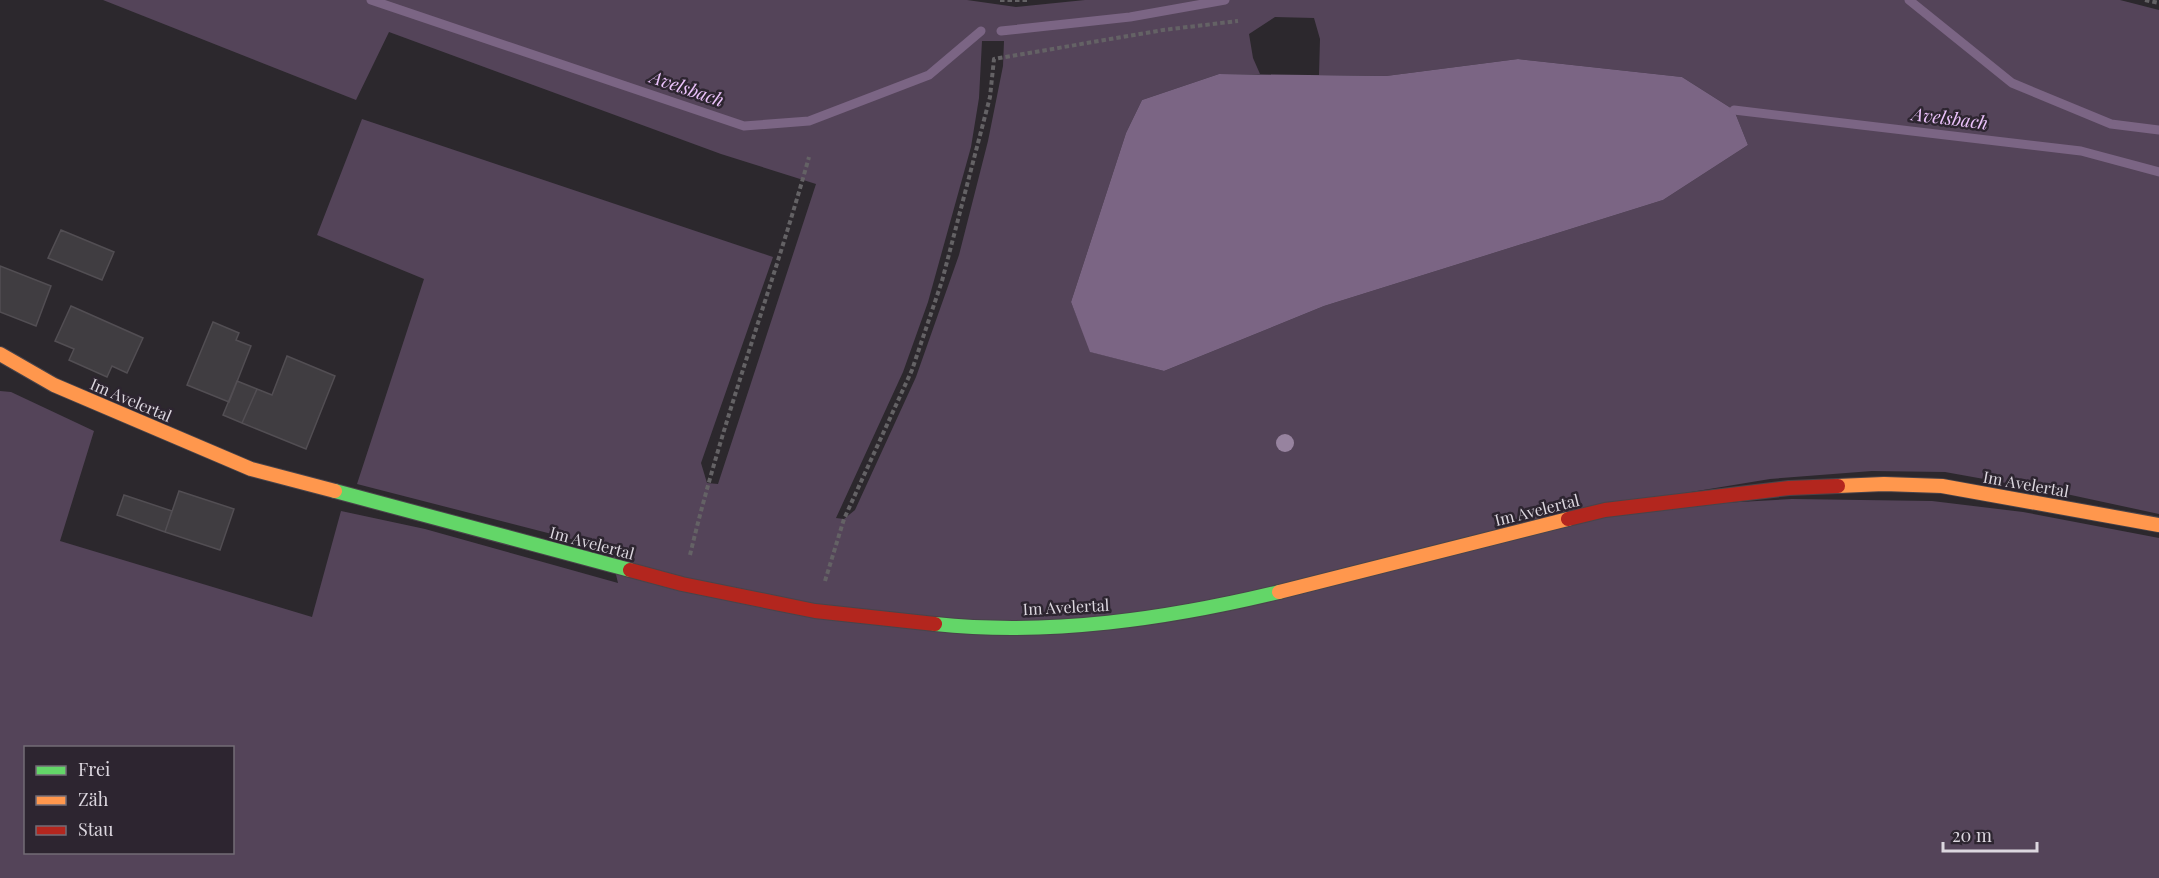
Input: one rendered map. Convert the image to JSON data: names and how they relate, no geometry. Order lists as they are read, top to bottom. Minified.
{"streets":{"street":["Im Avelertal"]},"water":["Avelsbach"],"legend":["Frei","Zäh","Stau"],"scale_bar":"20 m"}
